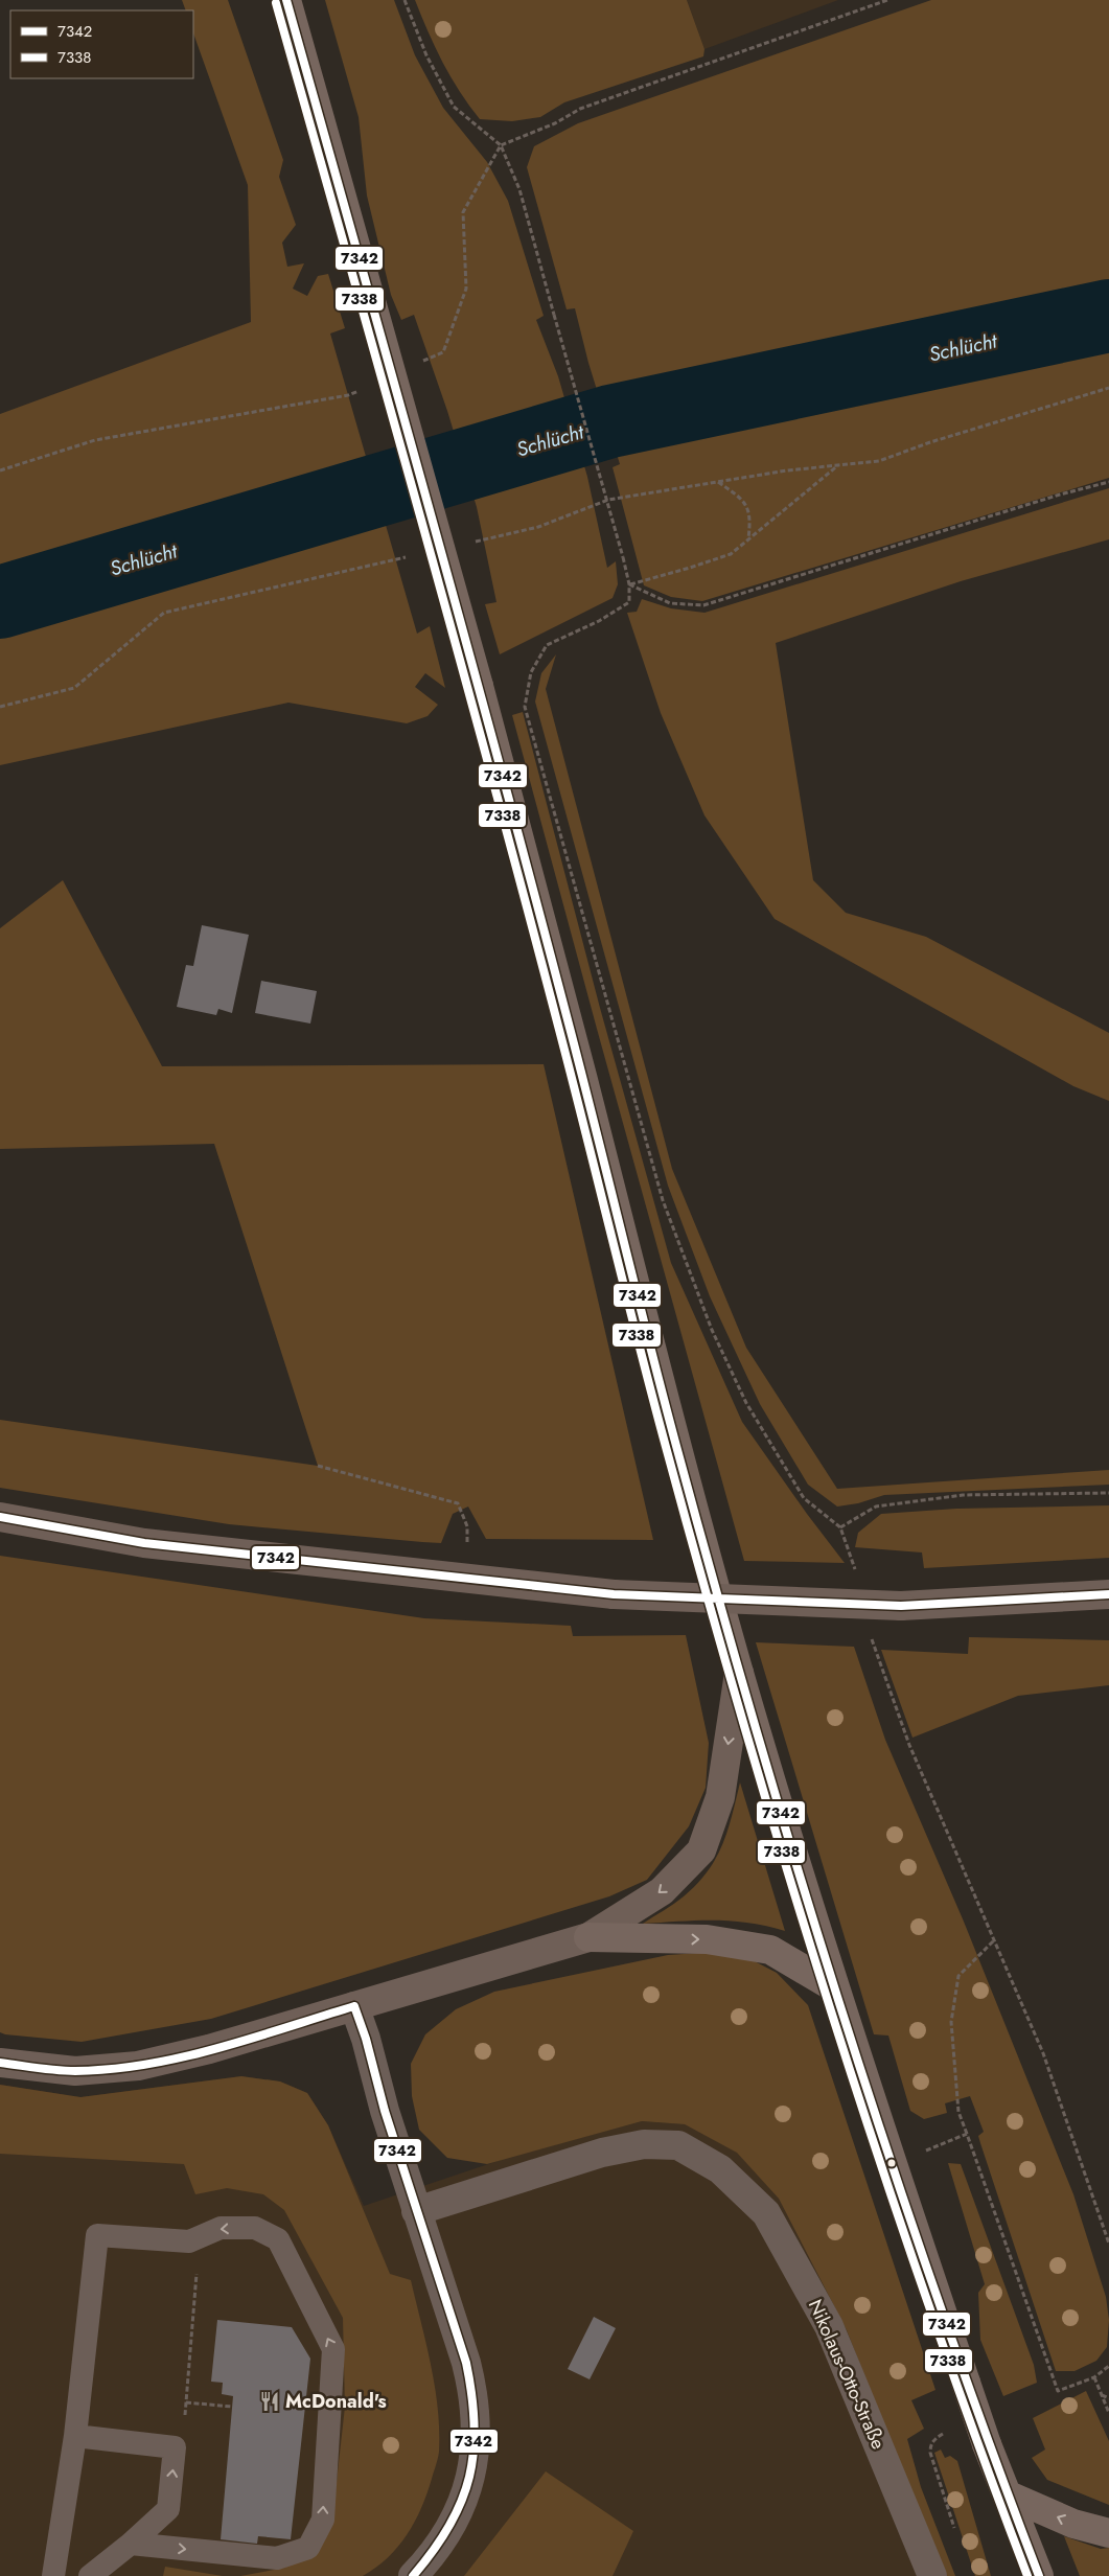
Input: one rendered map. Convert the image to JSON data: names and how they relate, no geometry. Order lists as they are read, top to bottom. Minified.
{"streets":{"street":["Nikolaus-Otto-Straße"]},"water":["Schlücht"],"places":{"restaurant":["McDonald's"]},"lines":["transit line 7342","transit line 7338"],"legend":["7342","7338"]}
